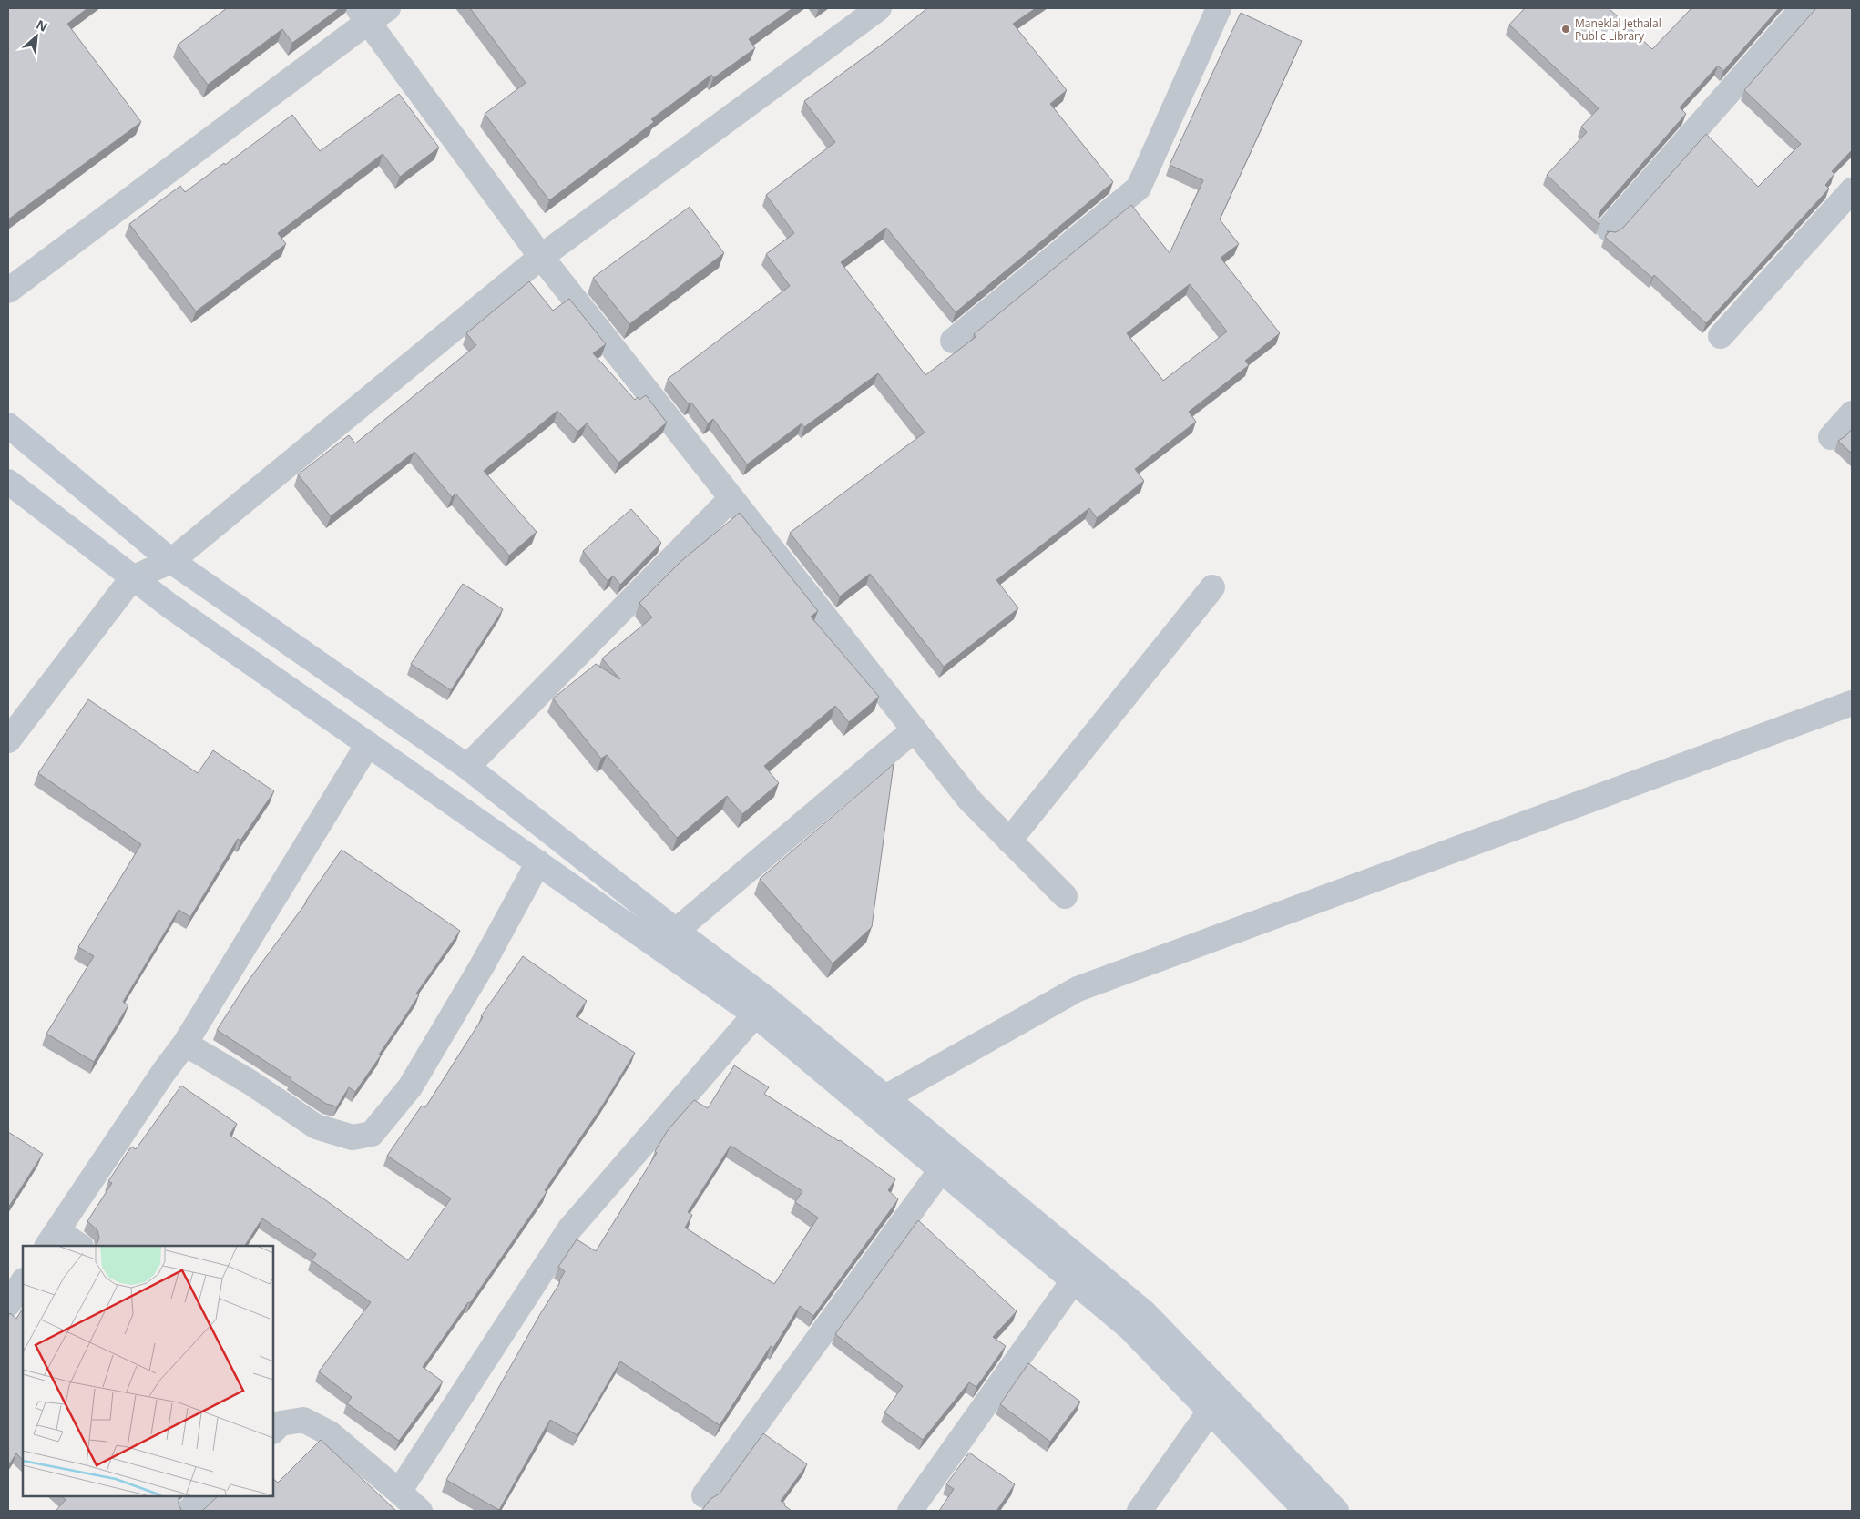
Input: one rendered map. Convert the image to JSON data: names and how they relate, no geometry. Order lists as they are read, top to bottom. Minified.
{"places":["Maneklal Jethalal Public Library"],"north":"top right"}
